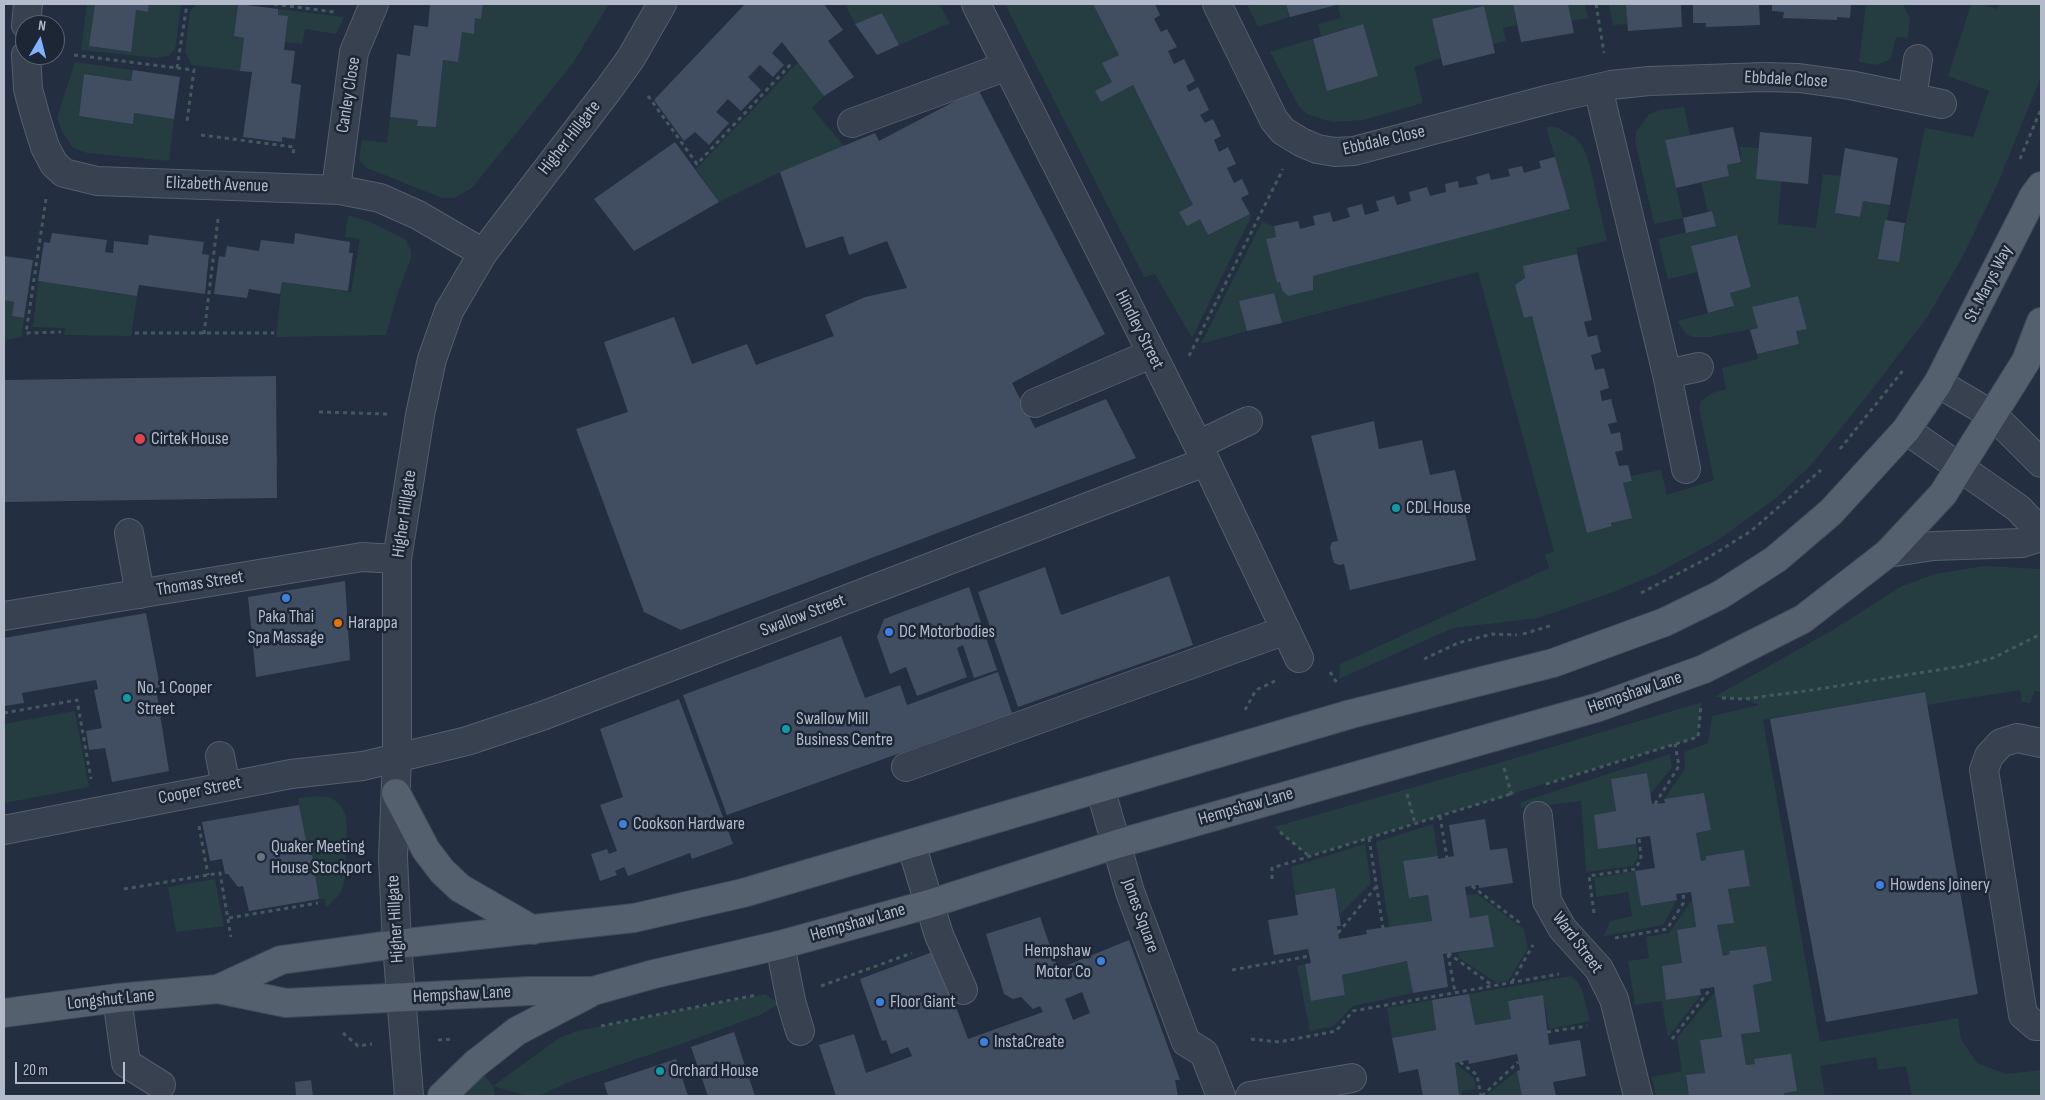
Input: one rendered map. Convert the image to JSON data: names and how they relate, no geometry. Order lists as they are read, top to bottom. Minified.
{"streets":{"main road":["St. Marys Way","Hempshaw Lane","Longshut Lane"],"street":["Ebbdale Close","Canley Close","Higher Hillgate","Elizabeth Avenue","Hindley Street","Thomas Street","Swallow Street","Cooper Street","Jones Square","Ward Street"]},"crossings":[["Canley Close","Elizabeth Avenue"],["Higher Hillgate","Elizabeth Avenue"],["Higher Hillgate","Thomas Street"],["Higher Hillgate","Swallow Street"],["Higher Hillgate","Hempshaw Lane"],["Higher Hillgate","Cooper Street"],["Higher Hillgate","Longshut Lane"],["Hindley Street","Swallow Street"],["Swallow Street","Cooper Street"],["Hempshaw Lane","Jones Square"],["Hempshaw Lane","Longshut Lane"]],"places":["Cirtek House","CDL House","Paka Thai Spa Massage","Harappa","DC Motorbodies","No. 1 Cooper Street","Swallow Mill Business Centre","Cookson Hardware","Quaker Meeting House Stockport","Howdens Joinery","Hempshaw Motor Co","Floor Giant","InstaCreate","Orchard House"],"scale_bar":"20 m","north":"top"}
